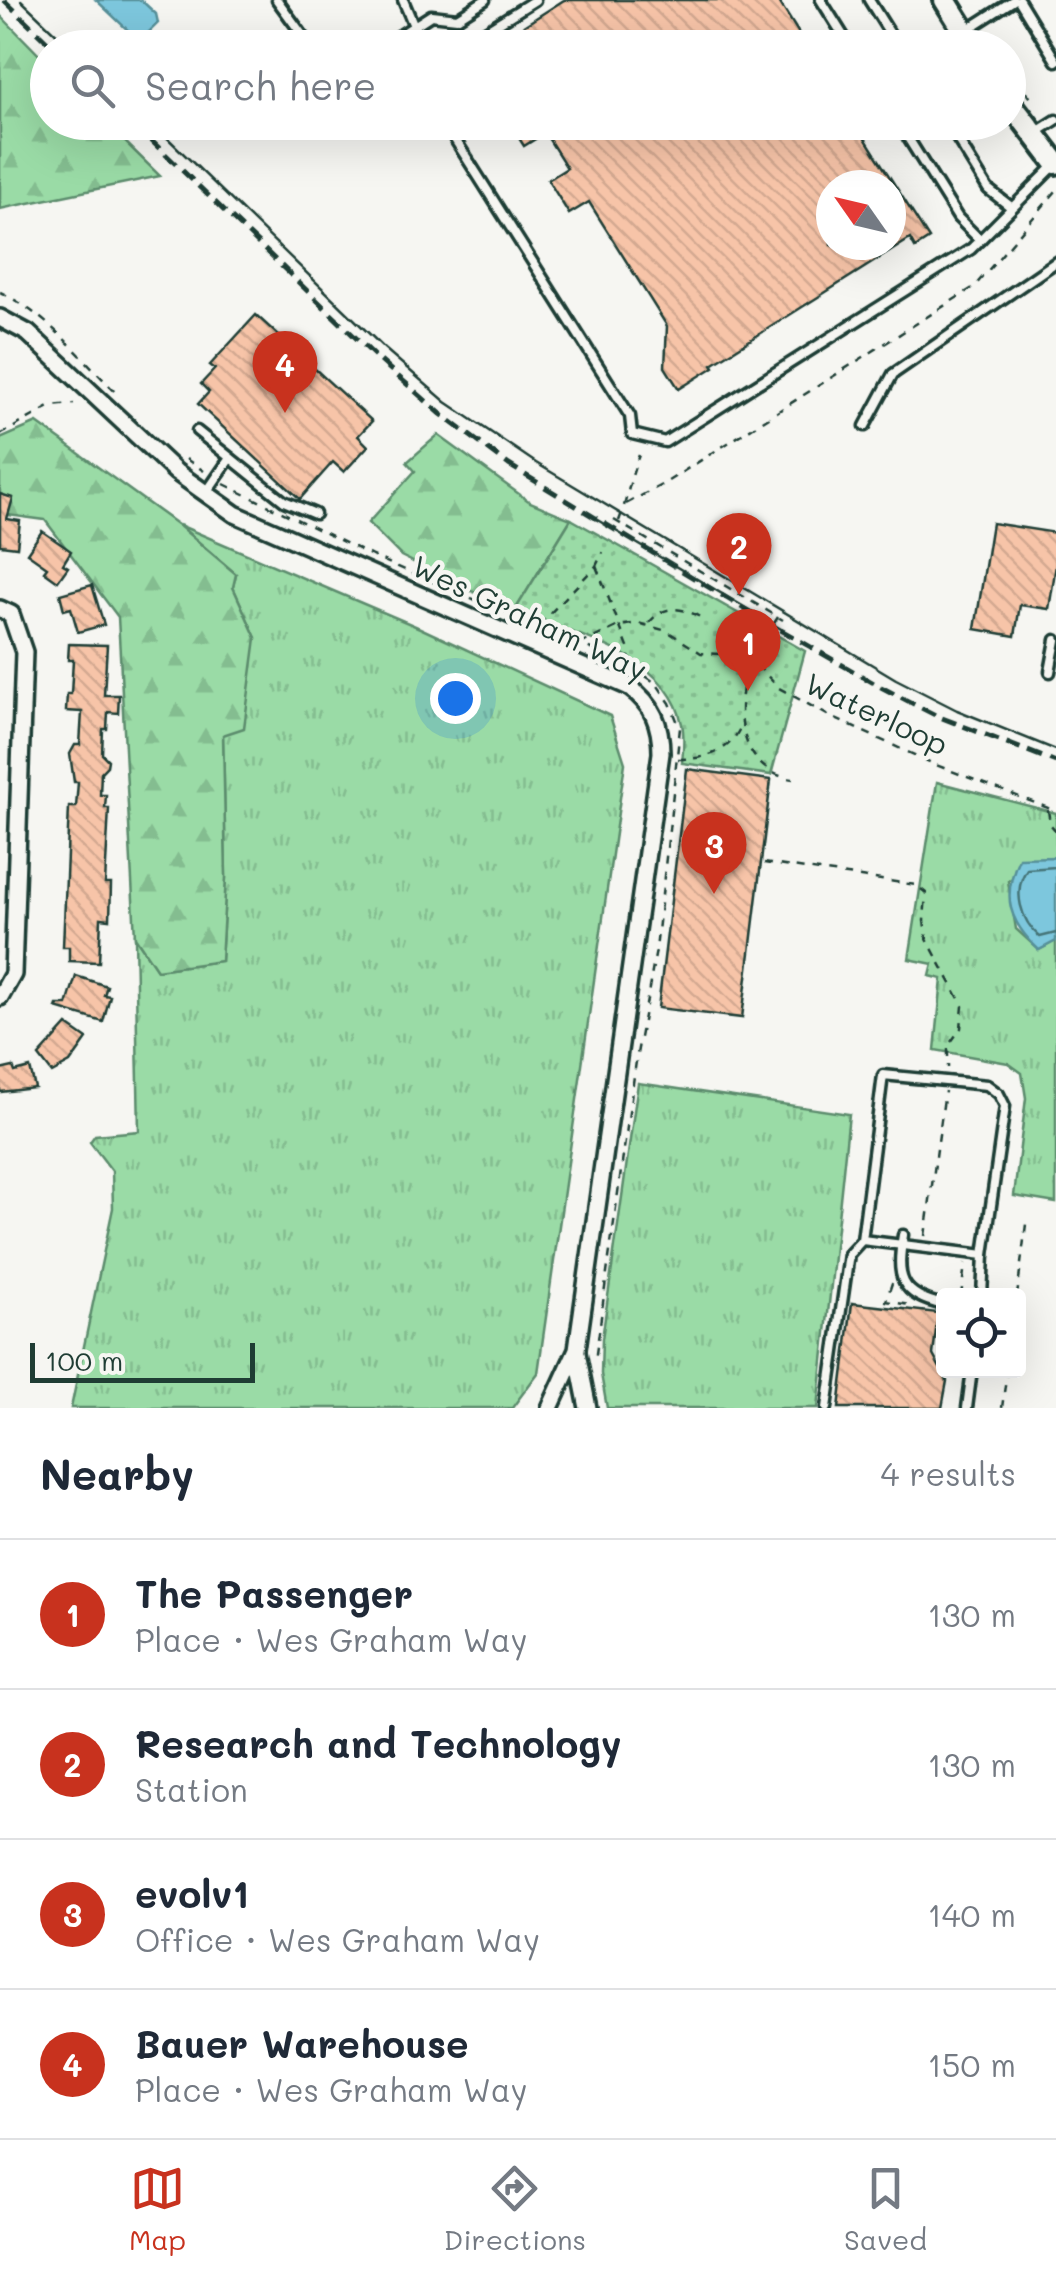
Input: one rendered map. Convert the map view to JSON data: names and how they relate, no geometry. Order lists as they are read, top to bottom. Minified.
{"streets":{"street":["Wes Graham Way"],"path":["Waterloop"]},"scale_bar":"100 m","north":"top left","page":{"search":"Search here","pins":["4","2","1","3"],"scale":"100 m","heading":["Nearby","4 results"],"list":[{"mark":"1","name":"The Passenger","note":"Place · Wes Graham Way","value":"130 m"},{"mark":"2","name":"Research and Technology","note":"Station","value":"130 m"},{"mark":"3","name":"evolv1","note":"Office · Wes Graham Way","value":"140 m"},{"mark":"4","name":"Bauer Warehouse","note":"Place · Wes Graham Way","value":"150 m"}],"nav":["Map","Directions","Saved"]}}
